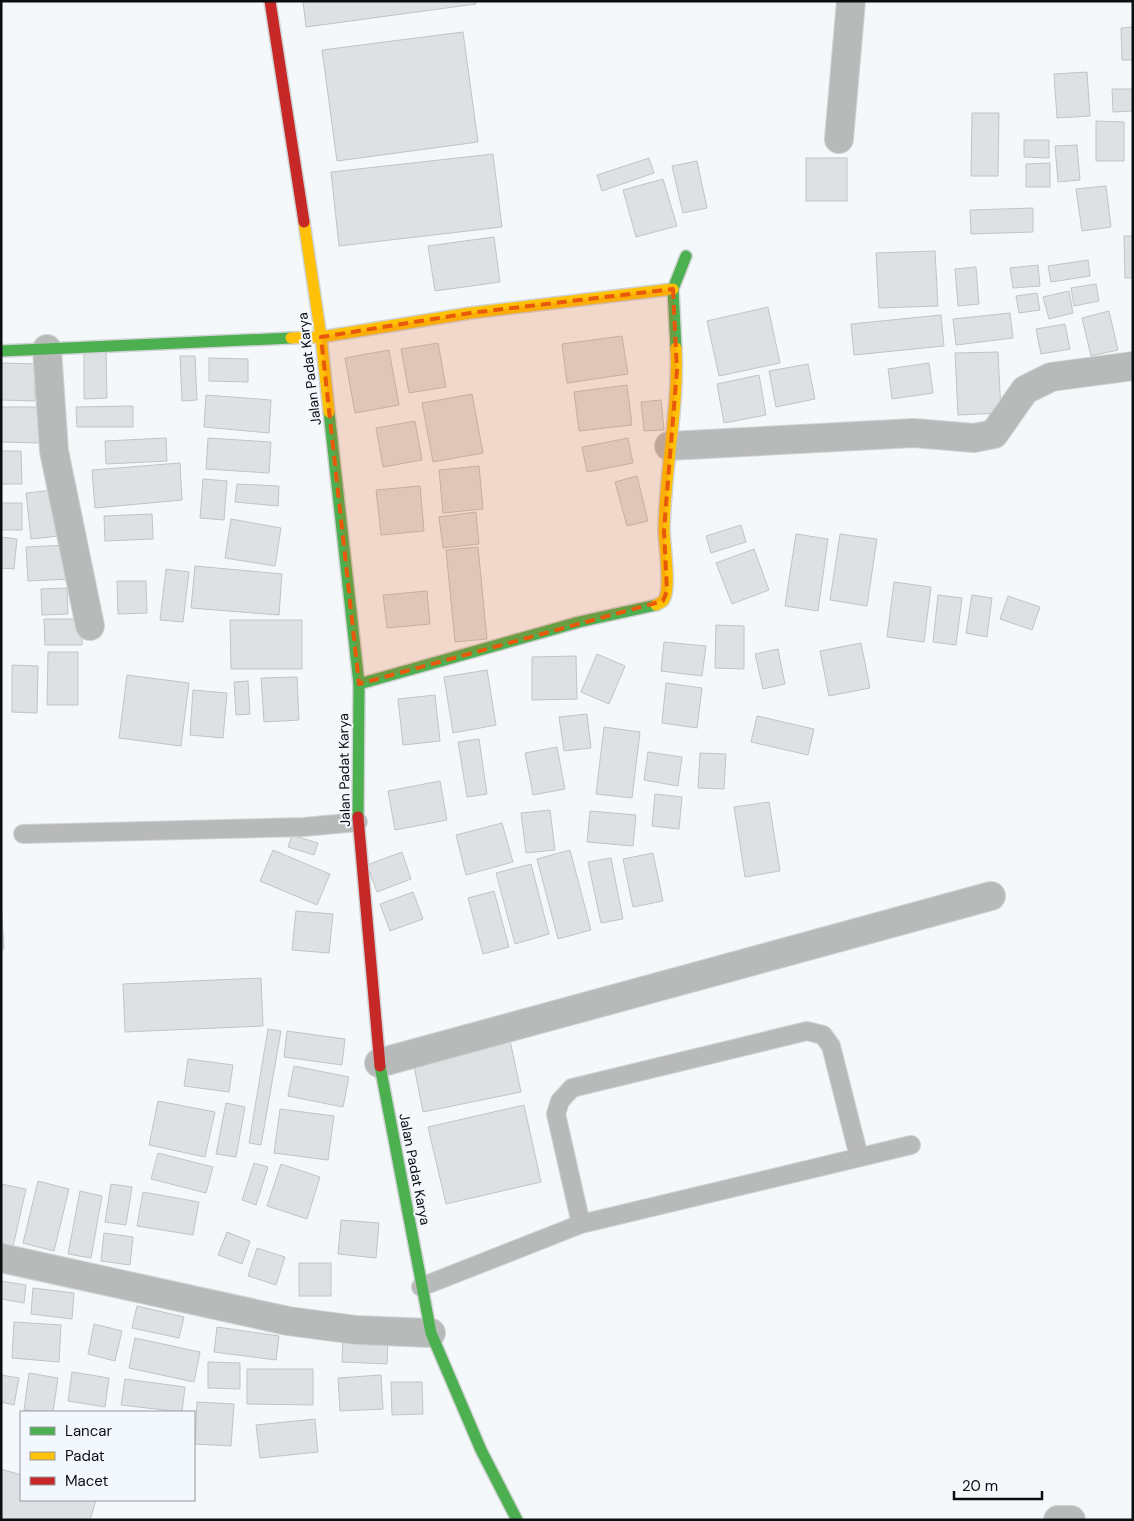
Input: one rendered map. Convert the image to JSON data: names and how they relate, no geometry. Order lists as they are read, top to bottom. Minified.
{"streets":{"street":["Jalan Padat Karya"]},"legend":["Lancar","Padat","Macet"],"scale_bar":"20 m"}
